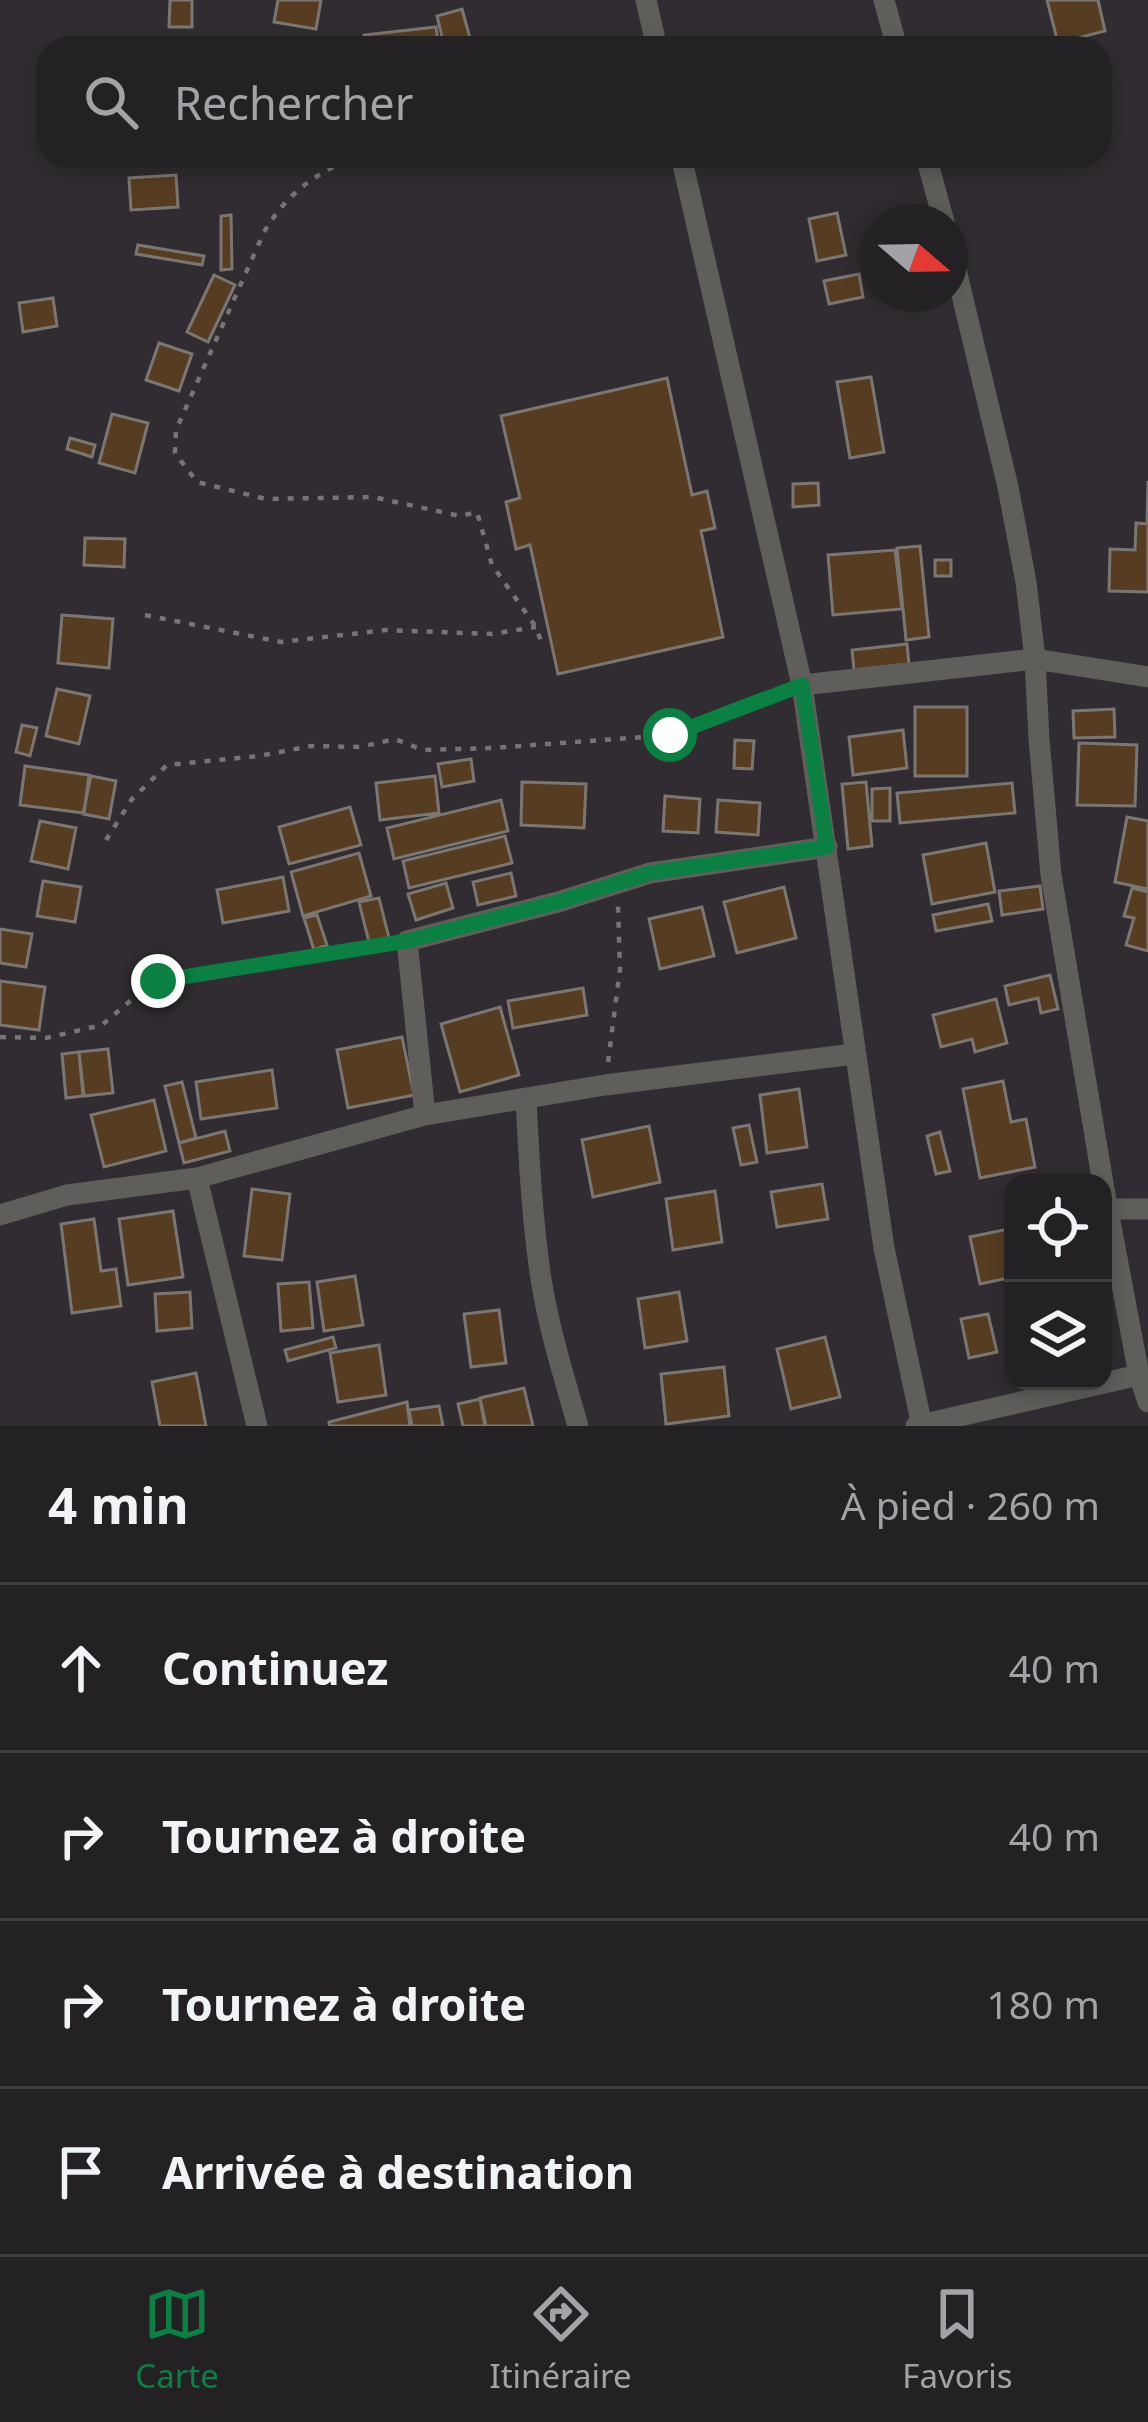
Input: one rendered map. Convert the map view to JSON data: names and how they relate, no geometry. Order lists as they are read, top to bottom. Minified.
{"north":"right","page":{"search":"Rechercher","heading":["4 min","À pied · 260 m"],"list":[["Continuez","40 m"],["Tournez à droite","40 m"],["Tournez à droite","180 m"],"Arrivée à destination"],"nav":["Carte","Itinéraire","Favoris"]}}
